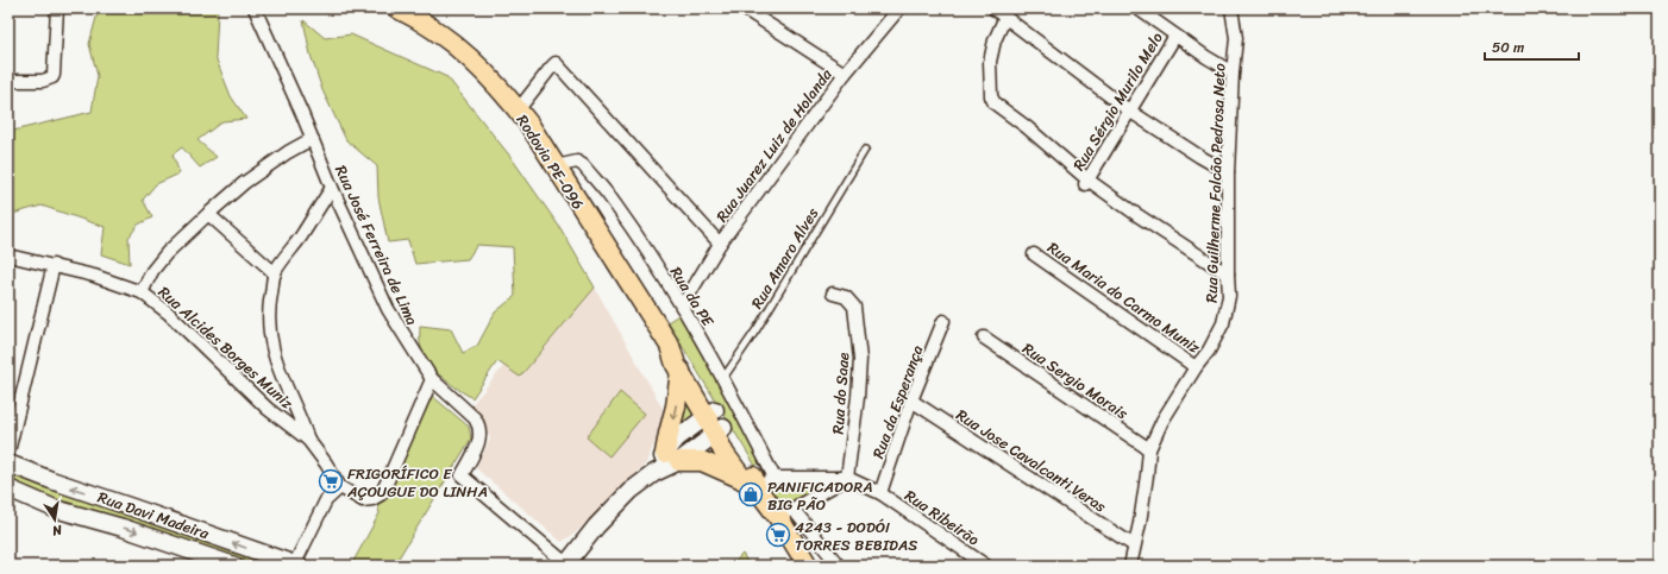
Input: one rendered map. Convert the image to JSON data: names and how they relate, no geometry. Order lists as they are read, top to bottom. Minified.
{"streets":{"main road":["Rodovia PE-096","Rua Davi Madeira"],"street":["Rua Sérgio Murilo Melo","Rua Juarez Luiz de Holanda","Rua Guilherme Falcão Pedrosa Neto","Rua José Ferreira de Lima","Rua da PE","Rua Maria do Carmo Muniz","Rua Alcides Borges Muniz","Rua Sergio Morais","Rua do Saae","Rua da Esperança","Rua Jose Cavalcanti Veras","Rua Ribeirão"],"lane":["Rua Amaro Alves"]},"crossings":[["Rua Juarez Luiz de Holanda","Rua da PE"],["Rodovia PE-096","Rua da PE"],["Rua Guilherme Falcão Pedrosa Neto","Rua Maria do Carmo Muniz"],["Rua Guilherme Falcão Pedrosa Neto","Rua Sergio Morais"],["Rua Guilherme Falcão Pedrosa Neto","Rua Jose Cavalcanti Veras"],["Rua Amaro Alves","Rua da PE"],["Rua do Saae","Rua Ribeirão"],["Rua da Esperança","Rua Jose Cavalcanti Veras"],["Rua da Esperança","Rua Ribeirão"]],"places":{"supermarket":["FRIGORÍFICO E AÇOUGUE DO LINHA","4243 - DODÓI TORRES BEBIDAS"],"shop":["PANIFICADORA BIG PÃO"]},"scale_bar":"50 m","north":"bottom"}
